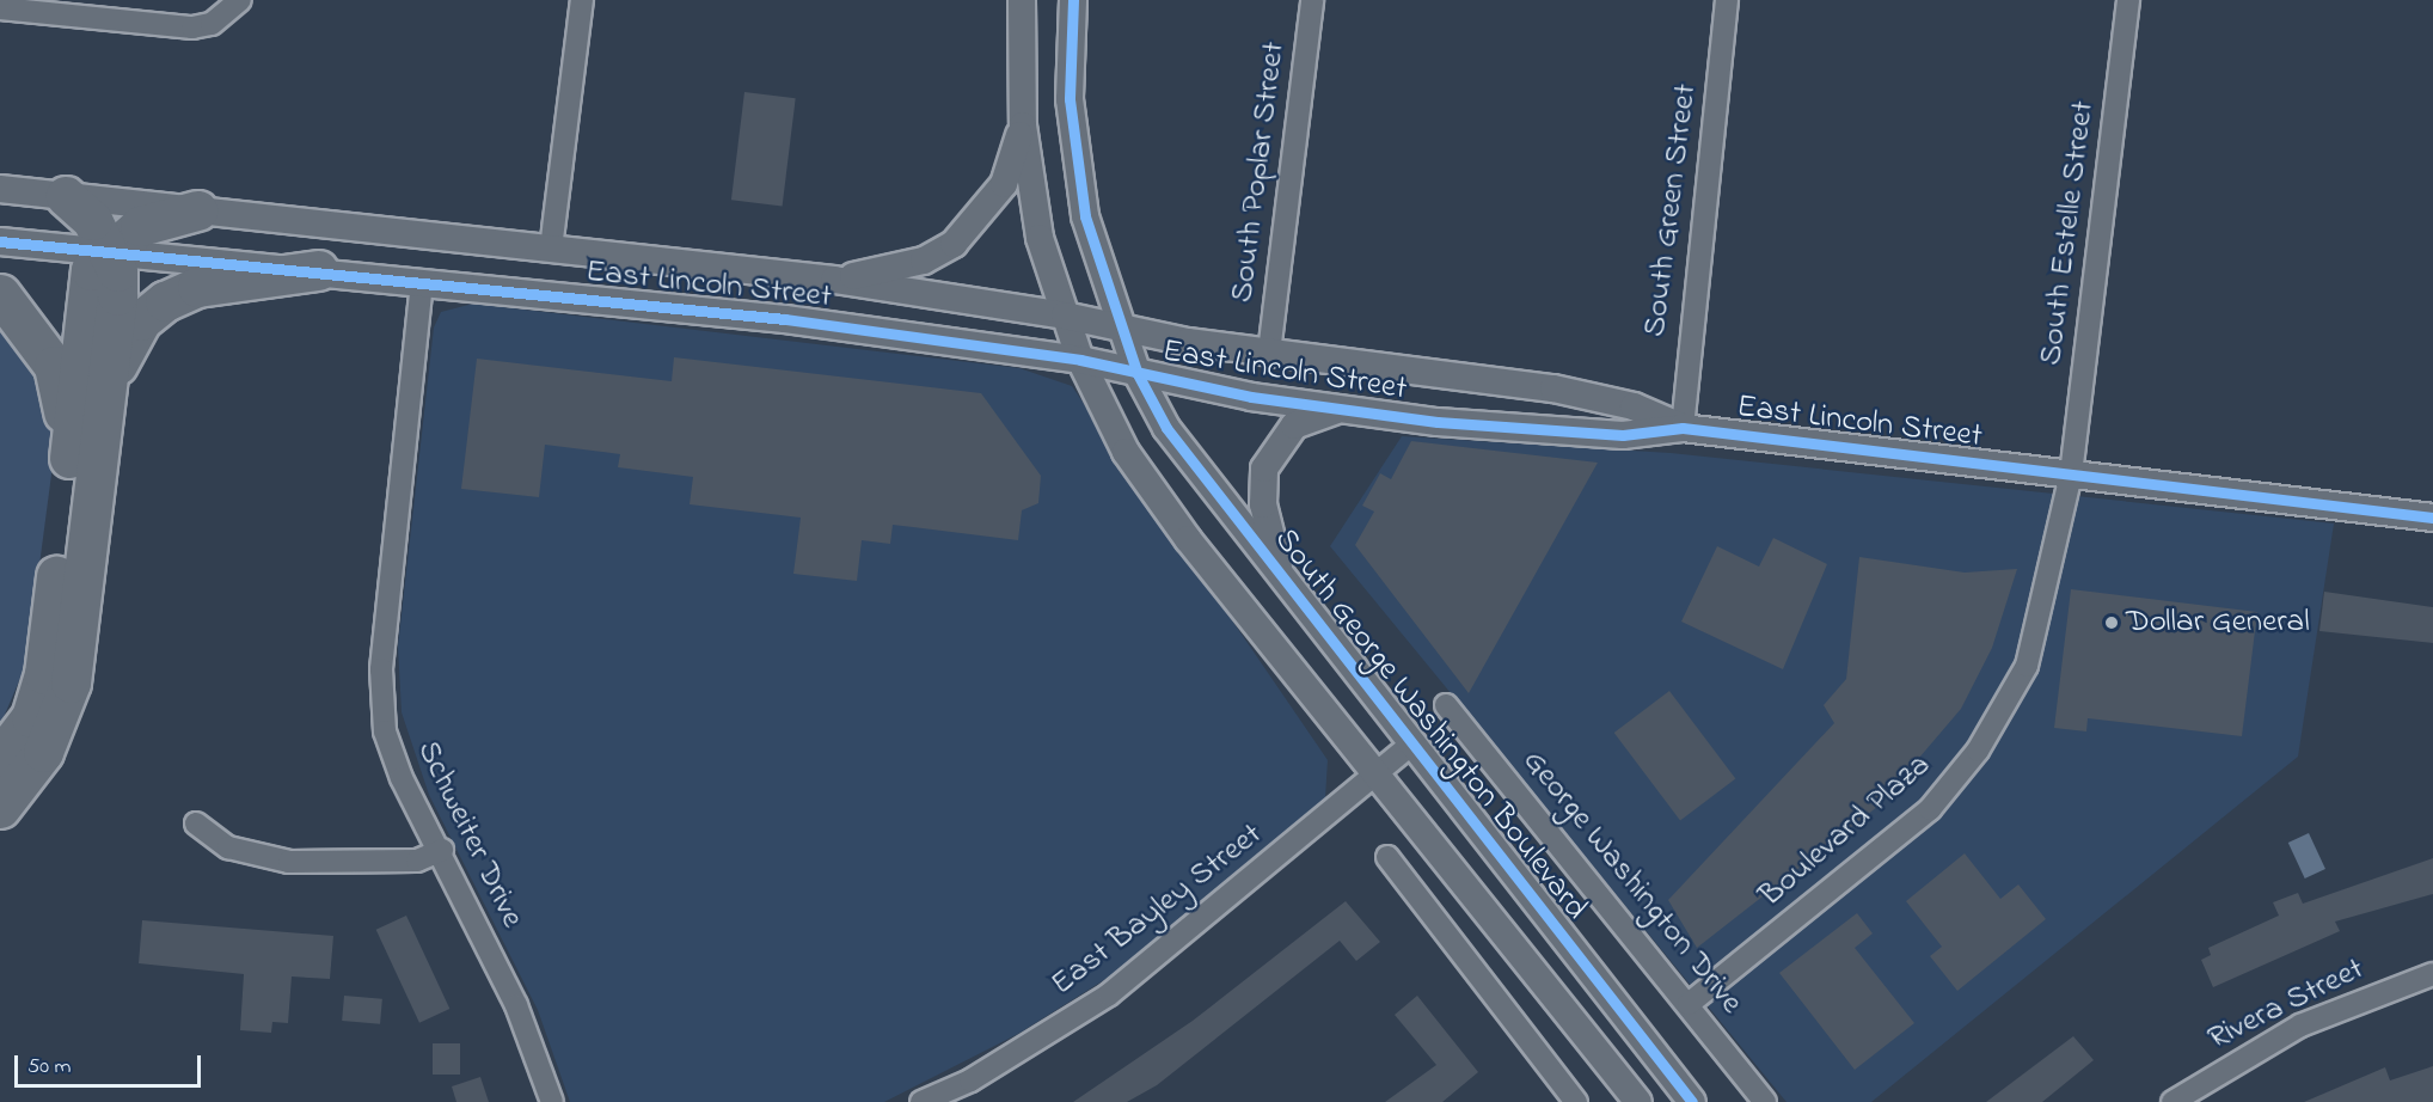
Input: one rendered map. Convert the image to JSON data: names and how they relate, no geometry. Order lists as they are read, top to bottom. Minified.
{"streets":{"street":["South Poplar Street","South Green Street","South Estelle Street","East Lincoln Street","South George Washington Boulevard","Boulevard Plaza","Schweiter Drive","George Washington Drive","East Bayley Street","Rivera Street"]},"crossings":[["South Poplar Street","East Lincoln Street"],["South Green Street","East Lincoln Street"],["South Estelle Street","East Lincoln Street"],["South Estelle Street","Boulevard Plaza"],["East Lincoln Street","South George Washington Boulevard"],["East Lincoln Street","Boulevard Plaza"],["East Lincoln Street","Schweiter Drive"],["South George Washington Boulevard","East Bayley Street"],["Boulevard Plaza","George Washington Drive"]],"places":["Dollar General"],"scale_bar":"50 m"}
